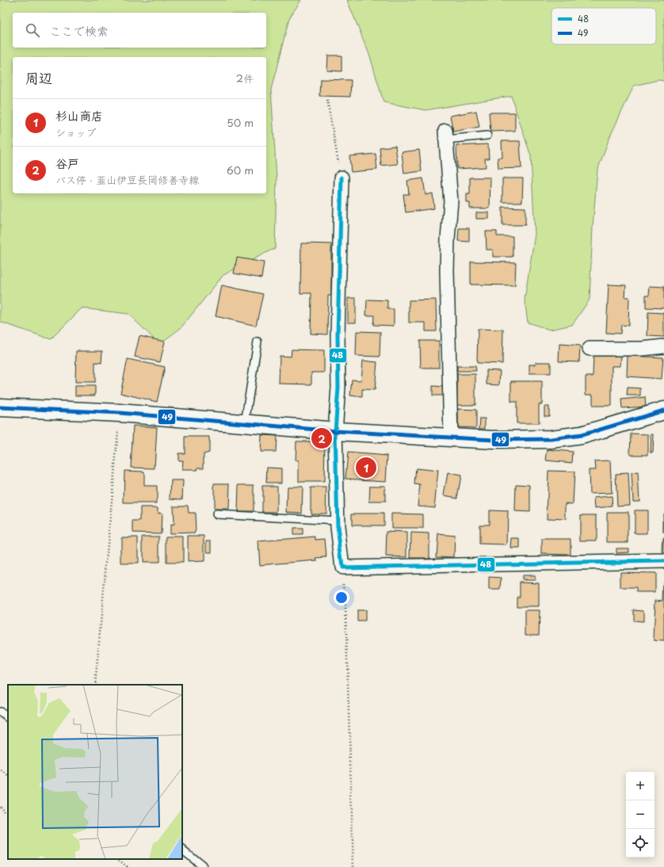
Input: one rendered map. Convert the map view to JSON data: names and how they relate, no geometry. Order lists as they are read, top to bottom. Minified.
{"lines":["transit line 48","transit line 49"],"legend":["48","49"],"page":{"search":"ここで検索","heading":["周辺","2件"],"list":[{"mark":"1","name":"杉山商店","note":"ショップ","value":"50 m"},{"mark":"2","name":"谷戸","note":"バス停 · 韮山伊豆長岡修善寺線","value":"60 m"}],"pins":["2","1"],"map_buttons":["+","−"]}}
